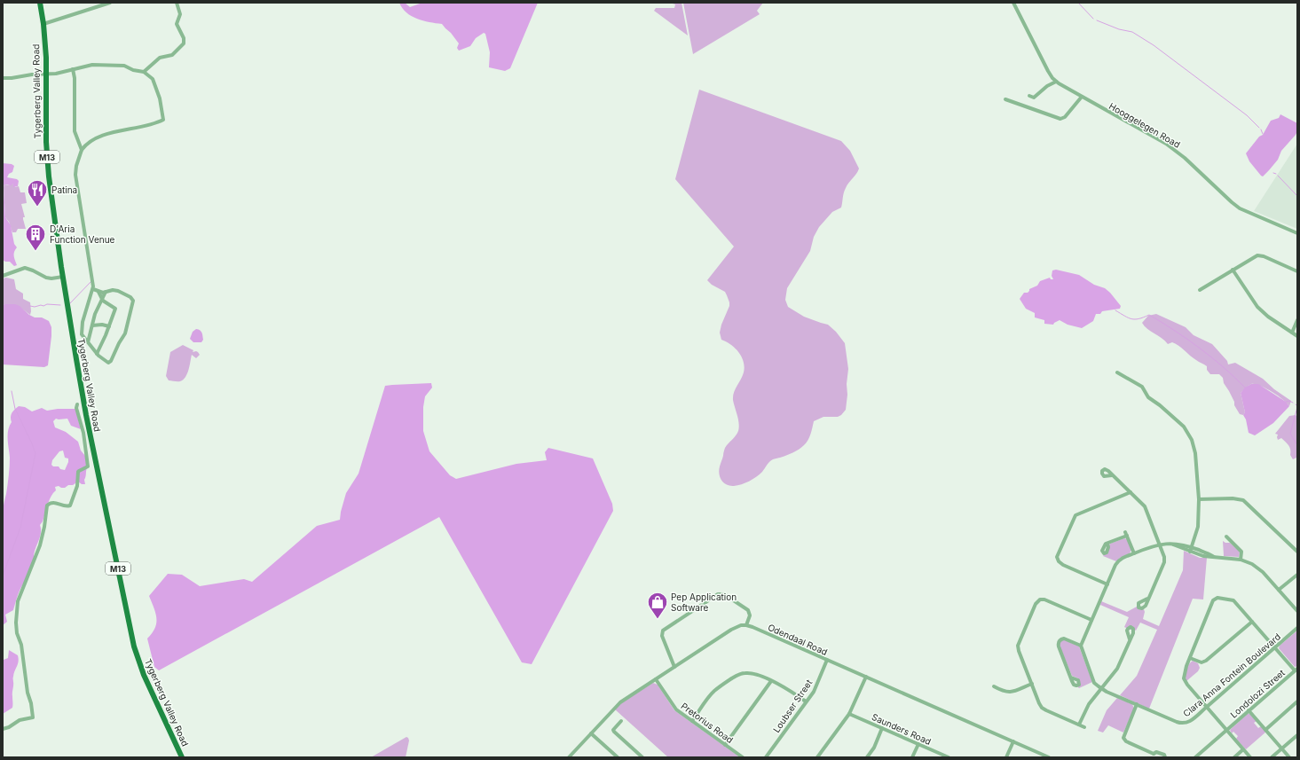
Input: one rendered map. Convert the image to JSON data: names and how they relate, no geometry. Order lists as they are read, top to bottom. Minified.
{"streets":{"main road":["Tygerberg Valley Road","M13"],"street":["Hooggelegen Road","Odendaal Road","Clara Anna Fontein Boulevard","Londolozi Street","Loubser Street","Pretorius Road","Saunders Road"]},"crossings":[["Odendaal Road","Loubser Street"]],"places":{"restaurant":["Patina"],"building":["D'Aria Function Venue"],"shop":["Pep Application Software"]}}
